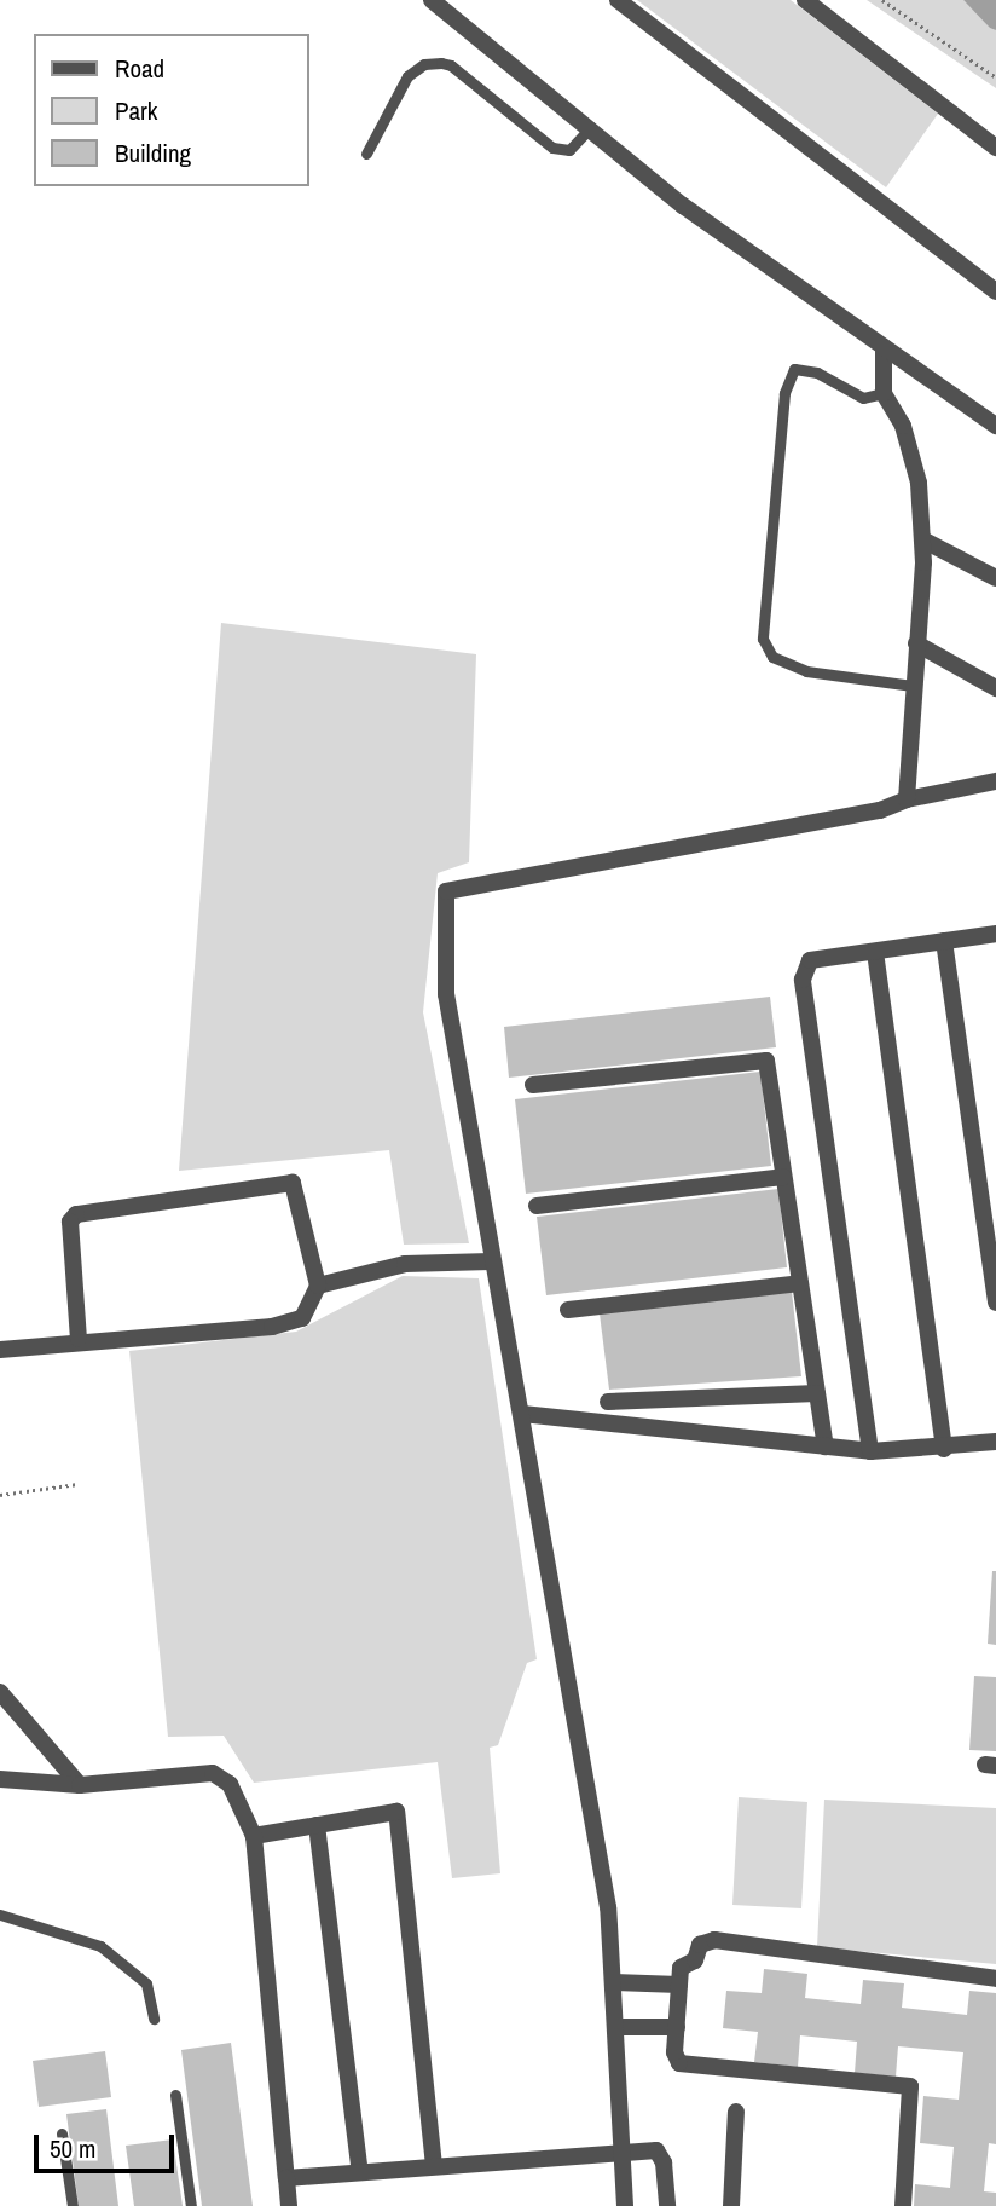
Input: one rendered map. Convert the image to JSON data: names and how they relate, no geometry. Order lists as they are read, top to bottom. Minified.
{"legend":["Road","Park","Building"],"scale_bar":"50 m"}
